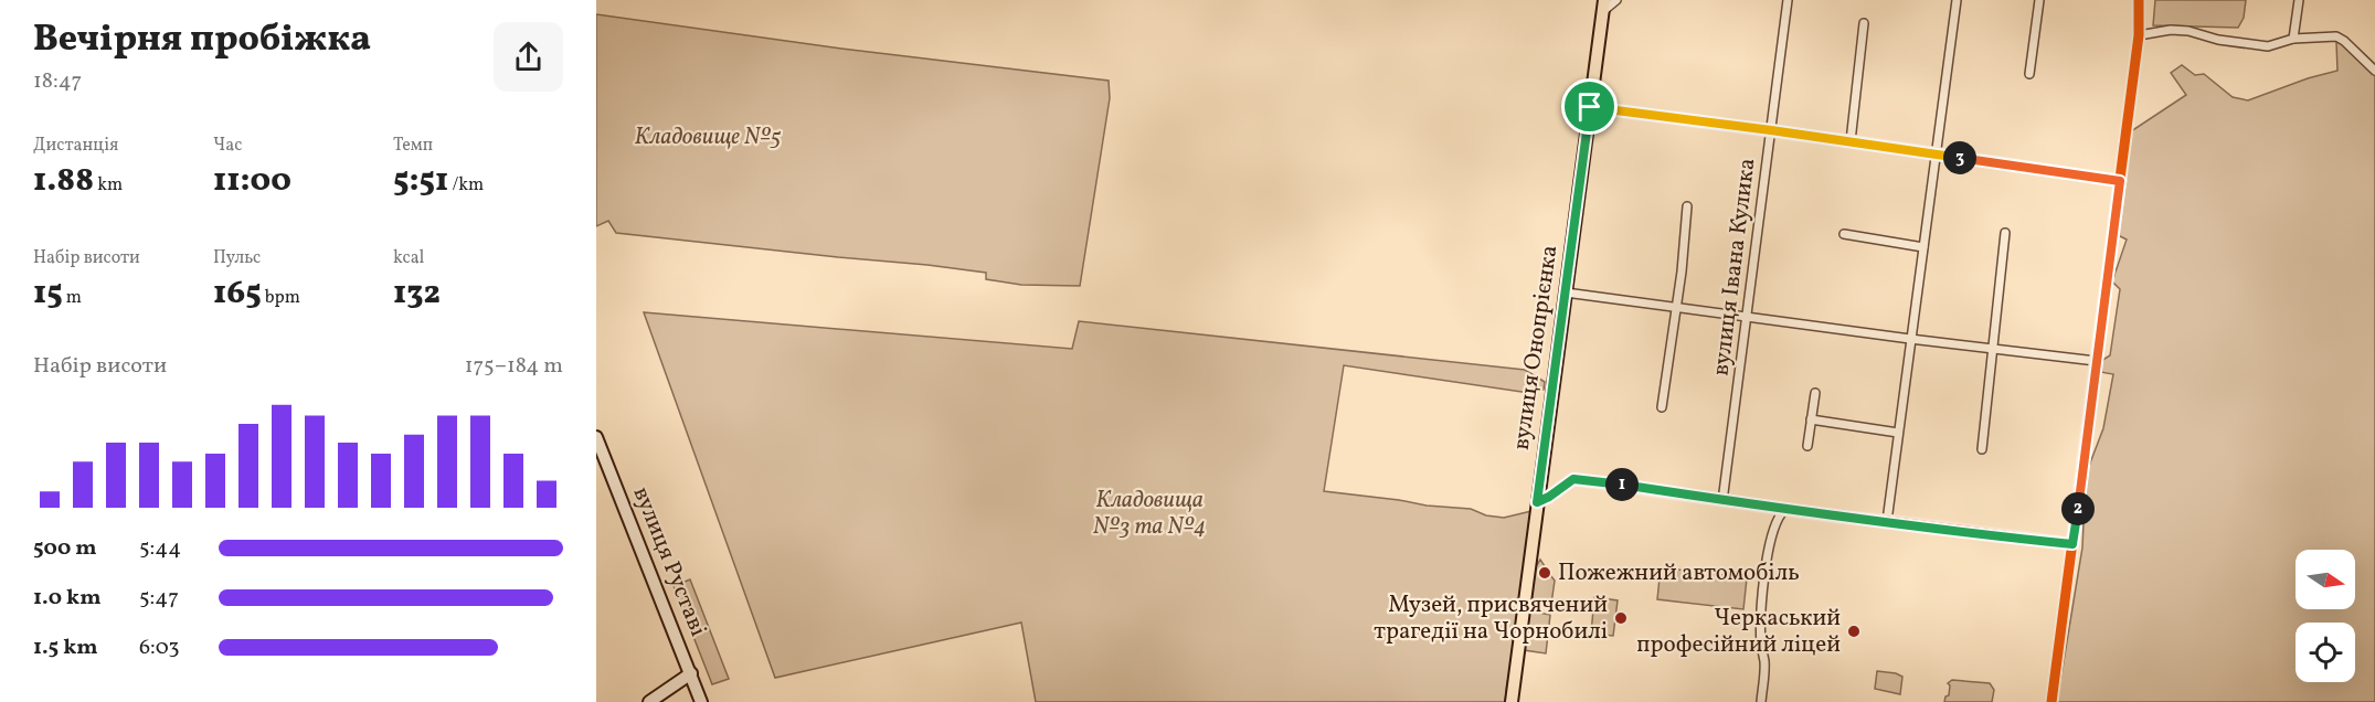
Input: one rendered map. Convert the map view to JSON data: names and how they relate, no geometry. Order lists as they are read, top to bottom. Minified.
{"streets":{"main road":["вулиця Онопрієнка","вулиця Руставі"],"street":["вулиця Івана Кулика"]},"parks":["Кладовище №5","Кладовища №3 та №4"],"places":["Пожежний автомобіль","Музей, присвячений трагедії на Чорнобилі","Черкаський професійний ліцей"],"north":"right","page":{"heading":["Вечірня пробіжка","18:47"],"stats":[["Дистанція","1.88 km"],["Час","11:00"],["Темп","5:51 /km"],["Набір висоти","15 m"],["Пульс","165 bpm"],["kcal","132"]],"pins":["3","1","2"],"chart":["Набір висоти","175–184 m"],"list":[{"name":"500 m","note":"5:44"},{"name":"1.0 km","note":"5:47"},{"name":"1.5 km","note":"6:03"}]}}
